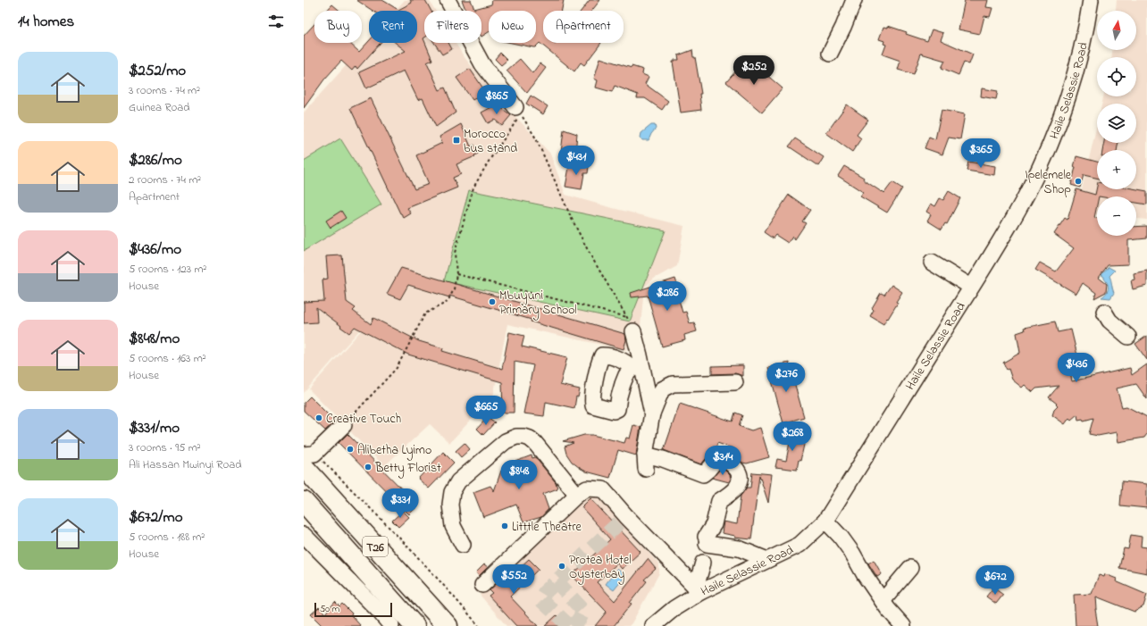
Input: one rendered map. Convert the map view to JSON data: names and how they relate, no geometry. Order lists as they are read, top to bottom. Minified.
{"streets":{"highway":["T26"],"street":["Haile Selassie Road"]},"places":{"transit":["Morocco bus stand"],"other":["Ipelemele Shop","Mbuyuni Primary School","Creative Touch","Alibetha Lyimo","Betty Florist","Litttle Theatre","Protea Hotel Oysterbay"]},"scale_bar":"50 m","north":"top","page":{"heading":"14 homes","map_buttons":["+","−"],"chip":["Buy","Rent","Filters","New","Apartment"],"list":[{"name":"$252/mo","note":"3 rooms · 74 m² · Guinea Road"},{"name":"$286/mo","note":"2 rooms · 74 m² · Apartment"},{"name":"$436/mo","note":"5 rooms · 123 m² · House"},{"name":"$848/mo","note":"5 rooms · 163 m² · House"},{"name":"$331/mo","note":"3 rooms · 95 m² · Ali Hassan Mwinyi Road"},{"name":"$672/mo","note":"5 rooms · 188 m² · House"}],"price":["$252","$865","$365","$431","$286","$436","$276","$665","$268","$314","$848","$331","$552","$672"],"scale":"50 m"}}
